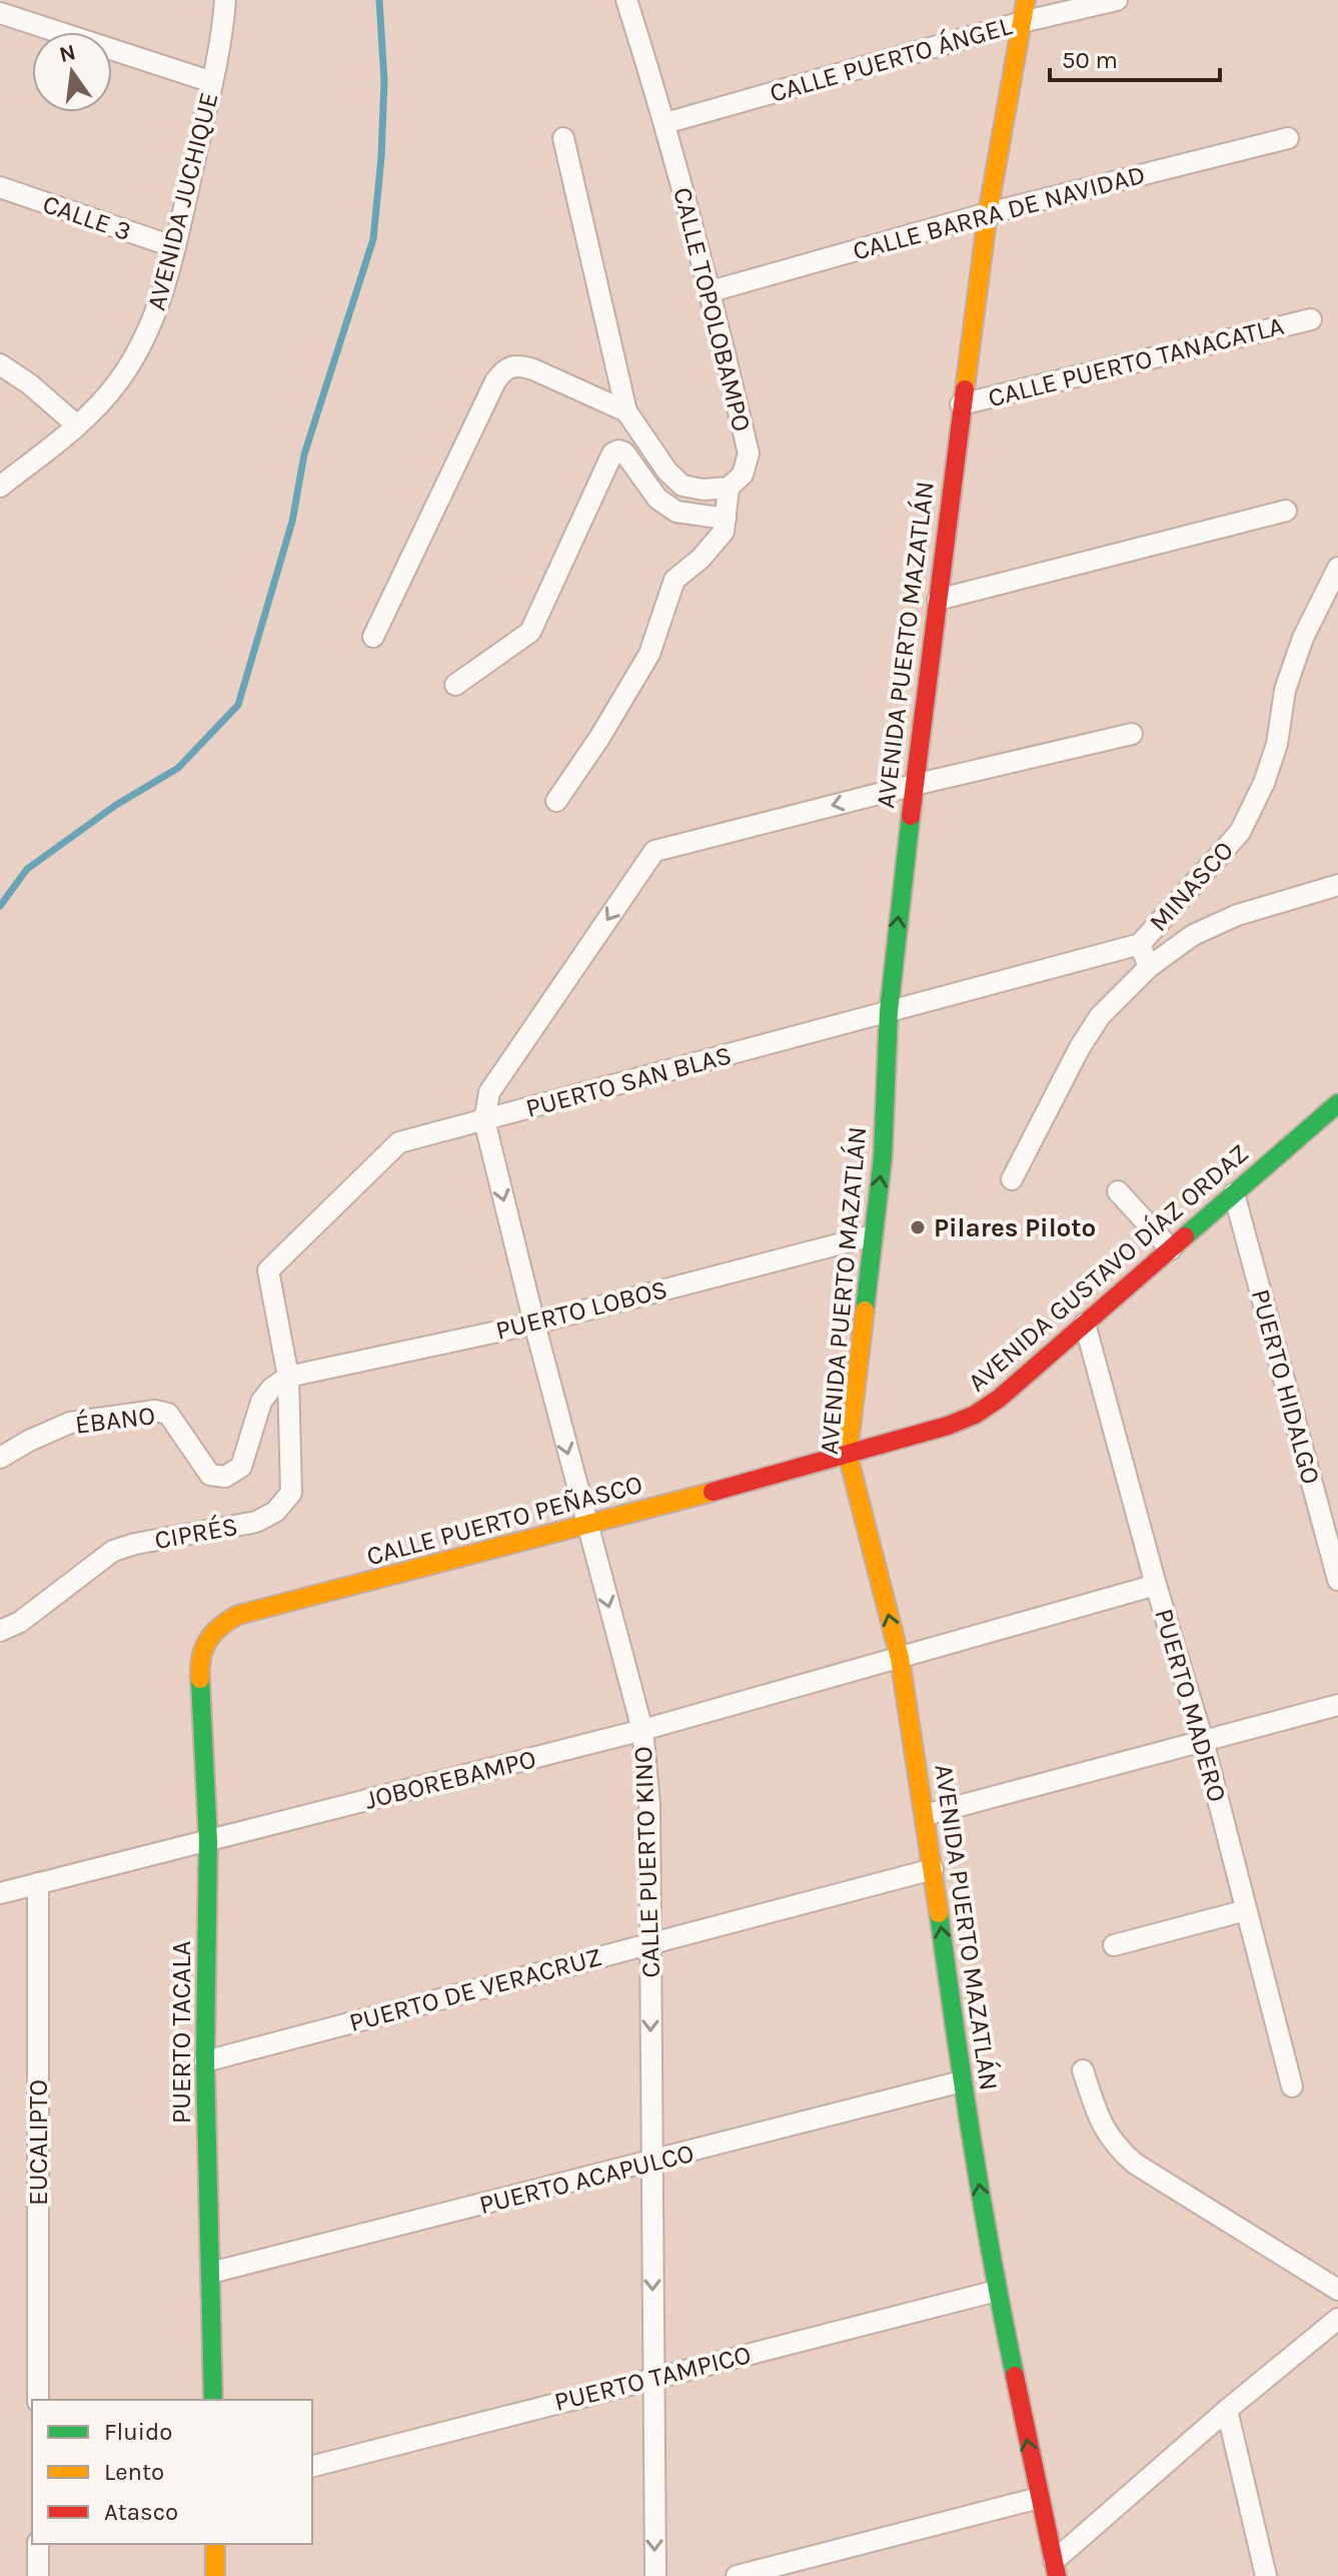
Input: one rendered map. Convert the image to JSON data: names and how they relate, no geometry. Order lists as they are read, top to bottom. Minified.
{"streets":{"street":["CALLE PUERTO ÁNGEL","AVENIDA JUCHIQUE","CALLE BARRA DE NAVIDAD","CALLE 3","CALLE TOPOLOBAMPO","CALLE PUERTO TANACATLA","AVENIDA PUERTO MAZATLÁN","MINASCO","PUERTO SAN BLAS","AVENIDA GUSTAVO DÍAZ ORDAZ","PUERTO LOBOS","PUERTO HIDALGO","ÉBANO","CALLE PUERTO PEÑASCO","CIPRÉS","PUERTO MADERO","JOBOREBAMPO","CALLE PUERTO KINO","PUERTO DE VERACRUZ","PUERTO TACALA","EUCALIPTO","PUERTO ACAPULCO","PUERTO TAMPICO"]},"crossings":[["CALLE PUERTO ÁNGEL","CALLE TOPOLOBAMPO"],["CALLE PUERTO ÁNGEL","AVENIDA PUERTO MAZATLÁN"],["AVENIDA JUCHIQUE","CALLE 3"],["CALLE BARRA DE NAVIDAD","CALLE TOPOLOBAMPO"],["CALLE BARRA DE NAVIDAD","AVENIDA PUERTO MAZATLÁN"],["CALLE PUERTO TANACATLA","AVENIDA PUERTO MAZATLÁN"],["AVENIDA PUERTO MAZATLÁN","PUERTO SAN BLAS"],["AVENIDA PUERTO MAZATLÁN","AVENIDA GUSTAVO DÍAZ ORDAZ"],["AVENIDA PUERTO MAZATLÁN","PUERTO LOBOS"],["AVENIDA PUERTO MAZATLÁN","CALLE PUERTO PEÑASCO"],["AVENIDA PUERTO MAZATLÁN","JOBOREBAMPO"],["AVENIDA PUERTO MAZATLÁN","PUERTO DE VERACRUZ"],["AVENIDA PUERTO MAZATLÁN","PUERTO ACAPULCO"],["AVENIDA PUERTO MAZATLÁN","PUERTO TAMPICO"],["MINASCO","PUERTO SAN BLAS"],["PUERTO SAN BLAS","PUERTO LOBOS"],["PUERTO SAN BLAS","ÉBANO"],["PUERTO SAN BLAS","CIPRÉS"],["PUERTO SAN BLAS","CALLE PUERTO KINO"],["AVENIDA GUSTAVO DÍAZ ORDAZ","PUERTO HIDALGO"],["AVENIDA GUSTAVO DÍAZ ORDAZ","CALLE PUERTO PEÑASCO"],["AVENIDA GUSTAVO DÍAZ ORDAZ","PUERTO MADERO"],["PUERTO LOBOS","ÉBANO"],["PUERTO LOBOS","CIPRÉS"],["PUERTO LOBOS","CALLE PUERTO KINO"],["ÉBANO","CIPRÉS"],["CALLE PUERTO PEÑASCO","CALLE PUERTO KINO"],["CALLE PUERTO PEÑASCO","PUERTO TACALA"],["PUERTO MADERO","JOBOREBAMPO"],["JOBOREBAMPO","CALLE PUERTO KINO"],["JOBOREBAMPO","PUERTO TACALA"],["JOBOREBAMPO","EUCALIPTO"],["CALLE PUERTO KINO","PUERTO DE VERACRUZ"],["CALLE PUERTO KINO","PUERTO ACAPULCO"],["CALLE PUERTO KINO","PUERTO TAMPICO"],["PUERTO DE VERACRUZ","PUERTO TACALA"],["PUERTO TACALA","PUERTO ACAPULCO"]],"one_way":["AVENIDA PUERTO MAZATLÁN","CALLE PUERTO KINO"],"places":["Pilares Piloto"],"legend":["Fluido","Lento","Atasco"],"scale_bar":"50 m","north":"top"}
